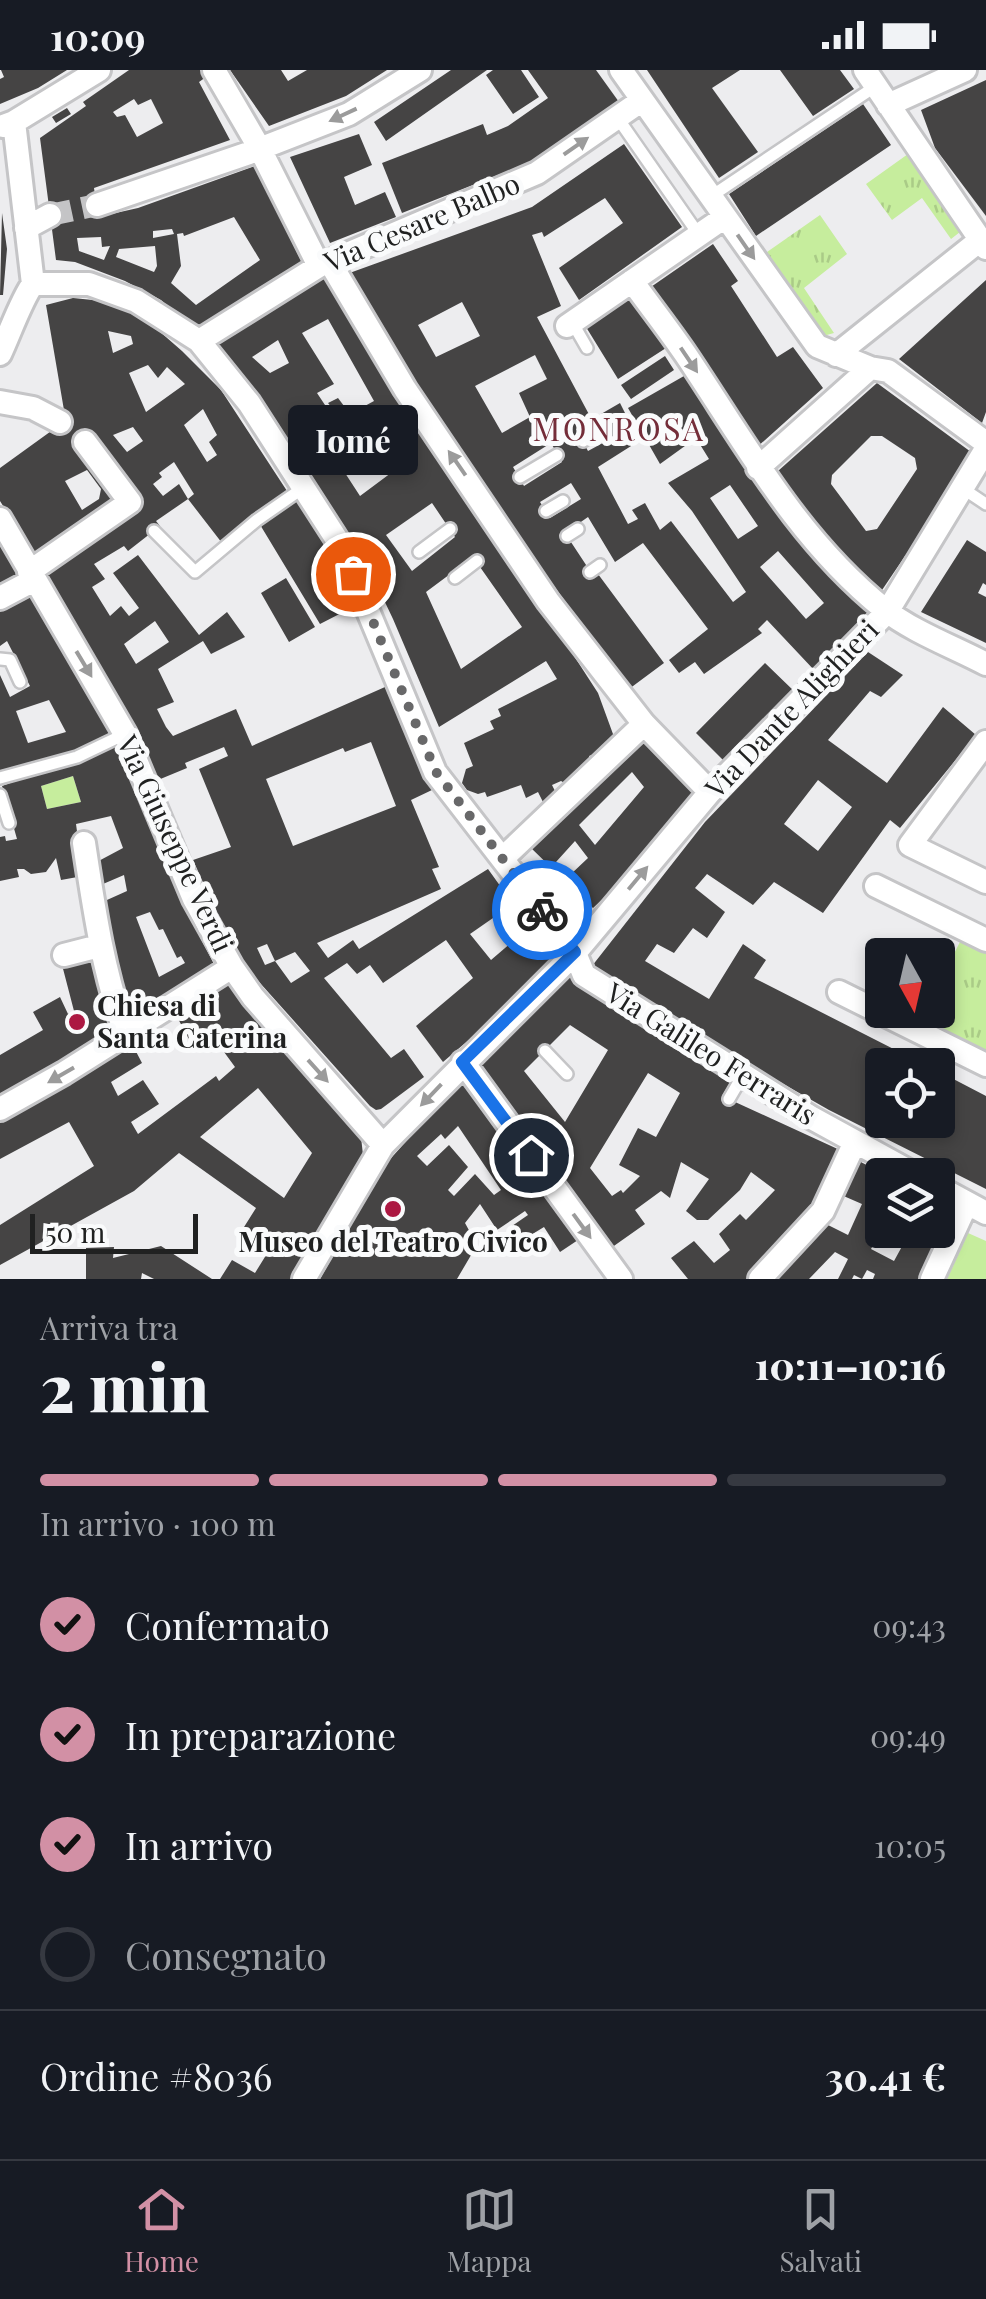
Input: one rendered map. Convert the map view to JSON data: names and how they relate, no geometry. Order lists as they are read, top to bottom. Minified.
{"streets":{"street":["Via Cesare Balbo","Via Dante Alighieri","Via Giuseppe Verdi","Via Galileo Ferraris"]},"crossings":[["Via Cesare Balbo","Via Galileo Ferraris"],["Via Dante Alighieri","Via Giuseppe Verdi"],["Via Dante Alighieri","Via Galileo Ferraris"]],"one_way":["Via Giuseppe Verdi"],"districts":["MONROSA"],"places":["Iomé","Chiesa di Santa Caterina","Museo del Teatro Civico"],"scale_bar":"50 m","north":"bottom","page":{"status":"10:09","bubble":"Iomé","scale":"50 m","heading":["2 min","Arriva tra","10:11–10:16"],"panel":["Ordine #8036","30.41 €"],"bar":"In arrivo · 100 m","list":[["Confermato","09:43"],["In preparazione","09:49"],["In arrivo","10:05"],"Consegnato"],"tabs":["Home","Mappa","Salvati"]}}
